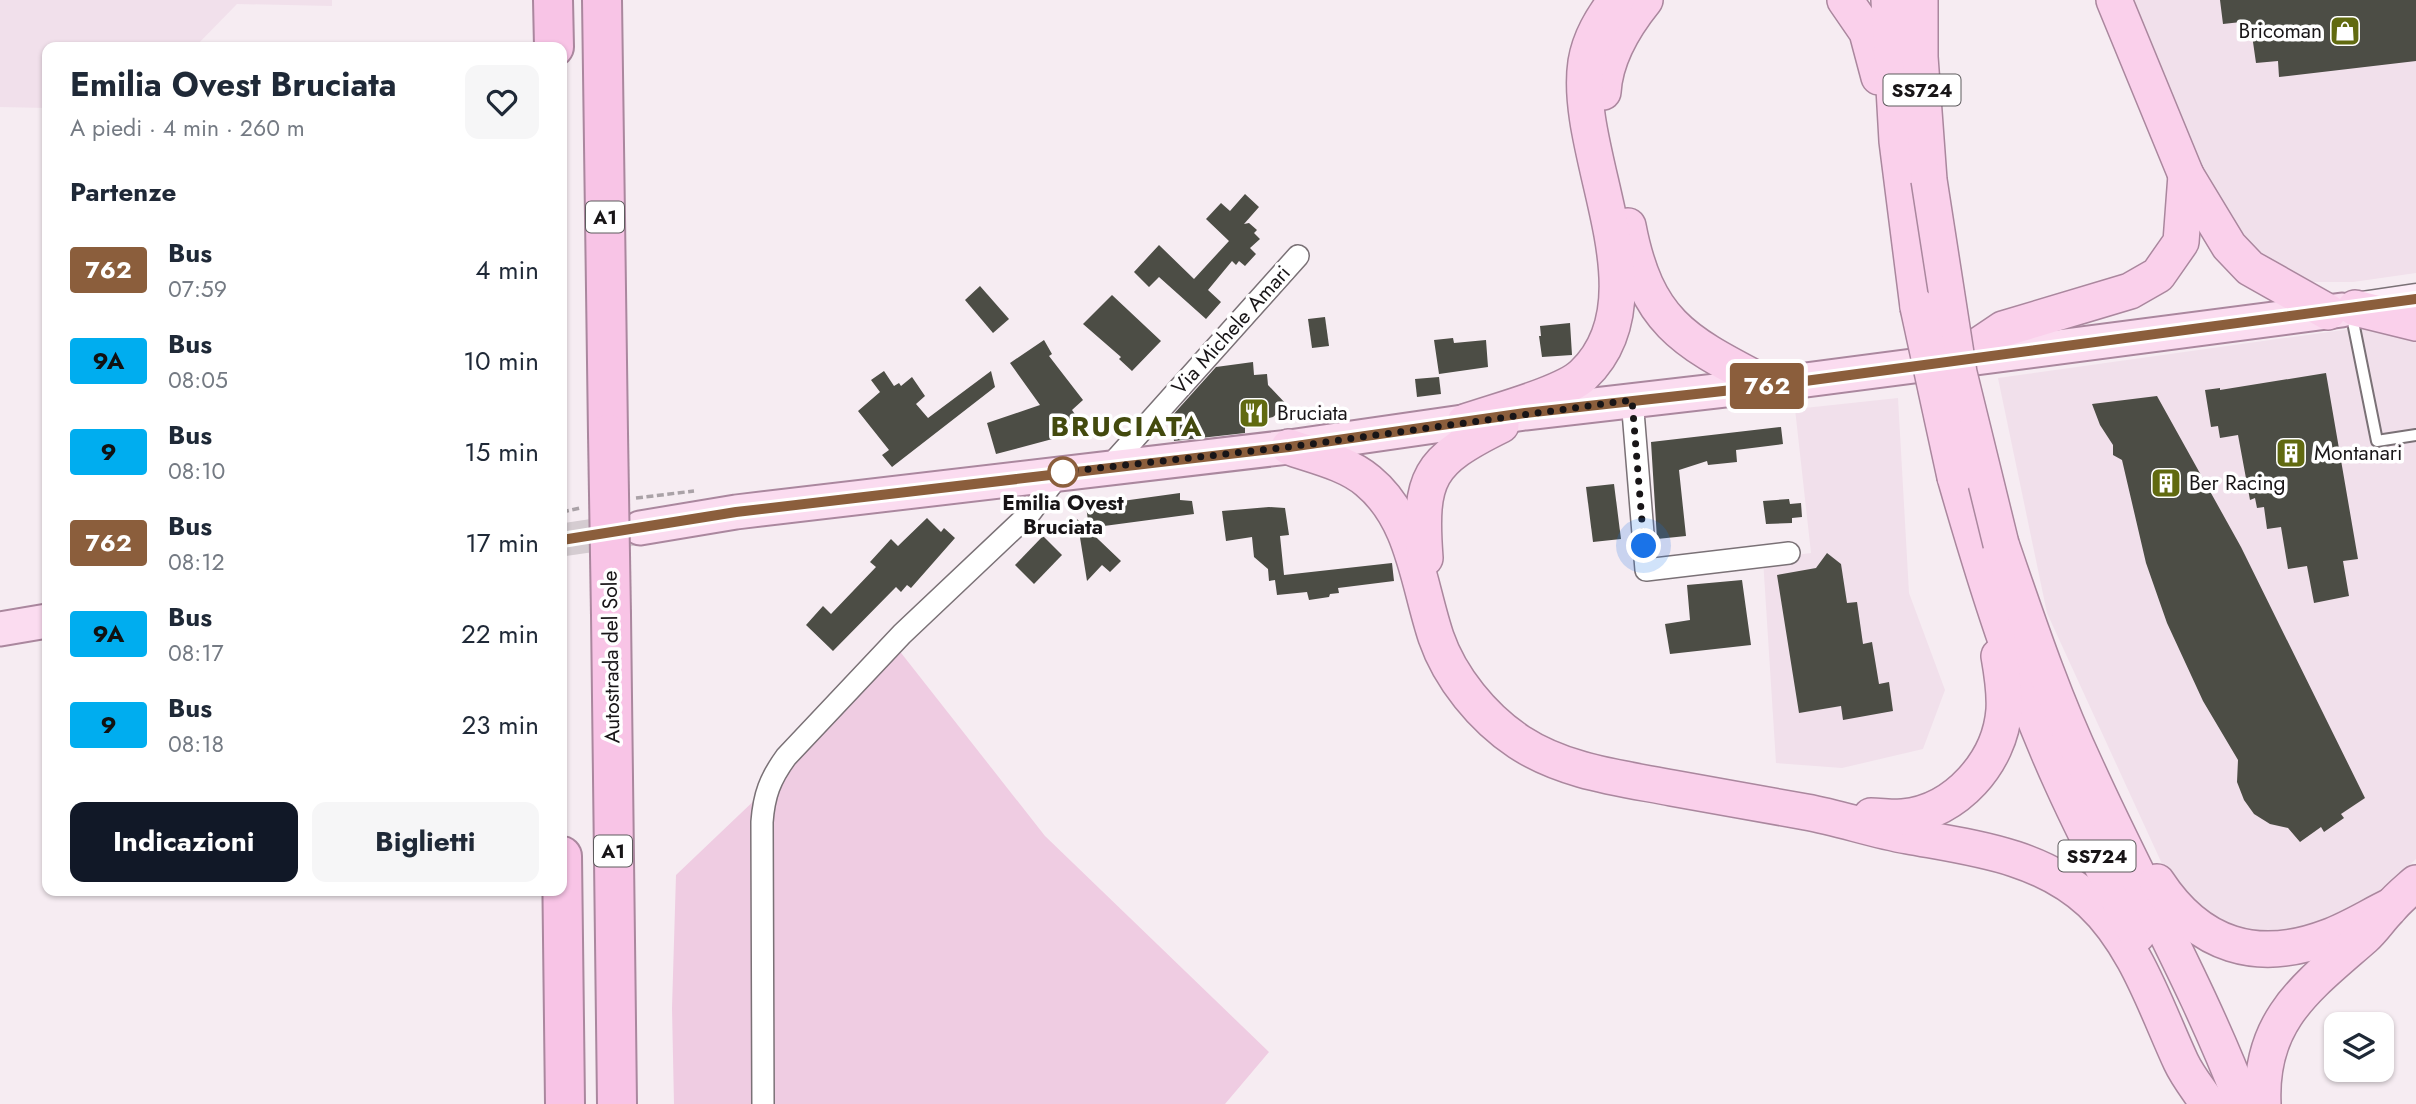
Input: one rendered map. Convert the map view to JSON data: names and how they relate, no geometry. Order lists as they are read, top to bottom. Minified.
{"streets":{"highway":["SS724","A1","Autostrada del Sole"],"street":["Via Michele Amari"]},"districts":["BRUCIATA"],"places":{"shop":["Bricoman"],"restaurant":["Bruciata"],"building":["Montanari","Ber Racing"],"other":["Emilia Ovest Bruciata"]},"lines":["bus line 762"],"page":{"on_map":"762","heading":[["Emilia Ovest Bruciata","A piedi · 4 min · 260 m"],"Partenze"],"list":[{"mark":"762","name":"Bus","note":"07:59","value":"4 min"},{"mark":"9A","name":"Bus","note":"08:05","value":"10 min"},{"mark":"9","name":"Bus","note":"08:10","value":"15 min"},{"mark":"762","name":"Bus","note":"08:12","value":"17 min"},{"mark":"9A","name":"Bus","note":"08:17","value":"22 min"},{"mark":"9","name":"Bus","note":"08:18","value":"23 min"}],"buttons":["Indicazioni","Biglietti"]}}
